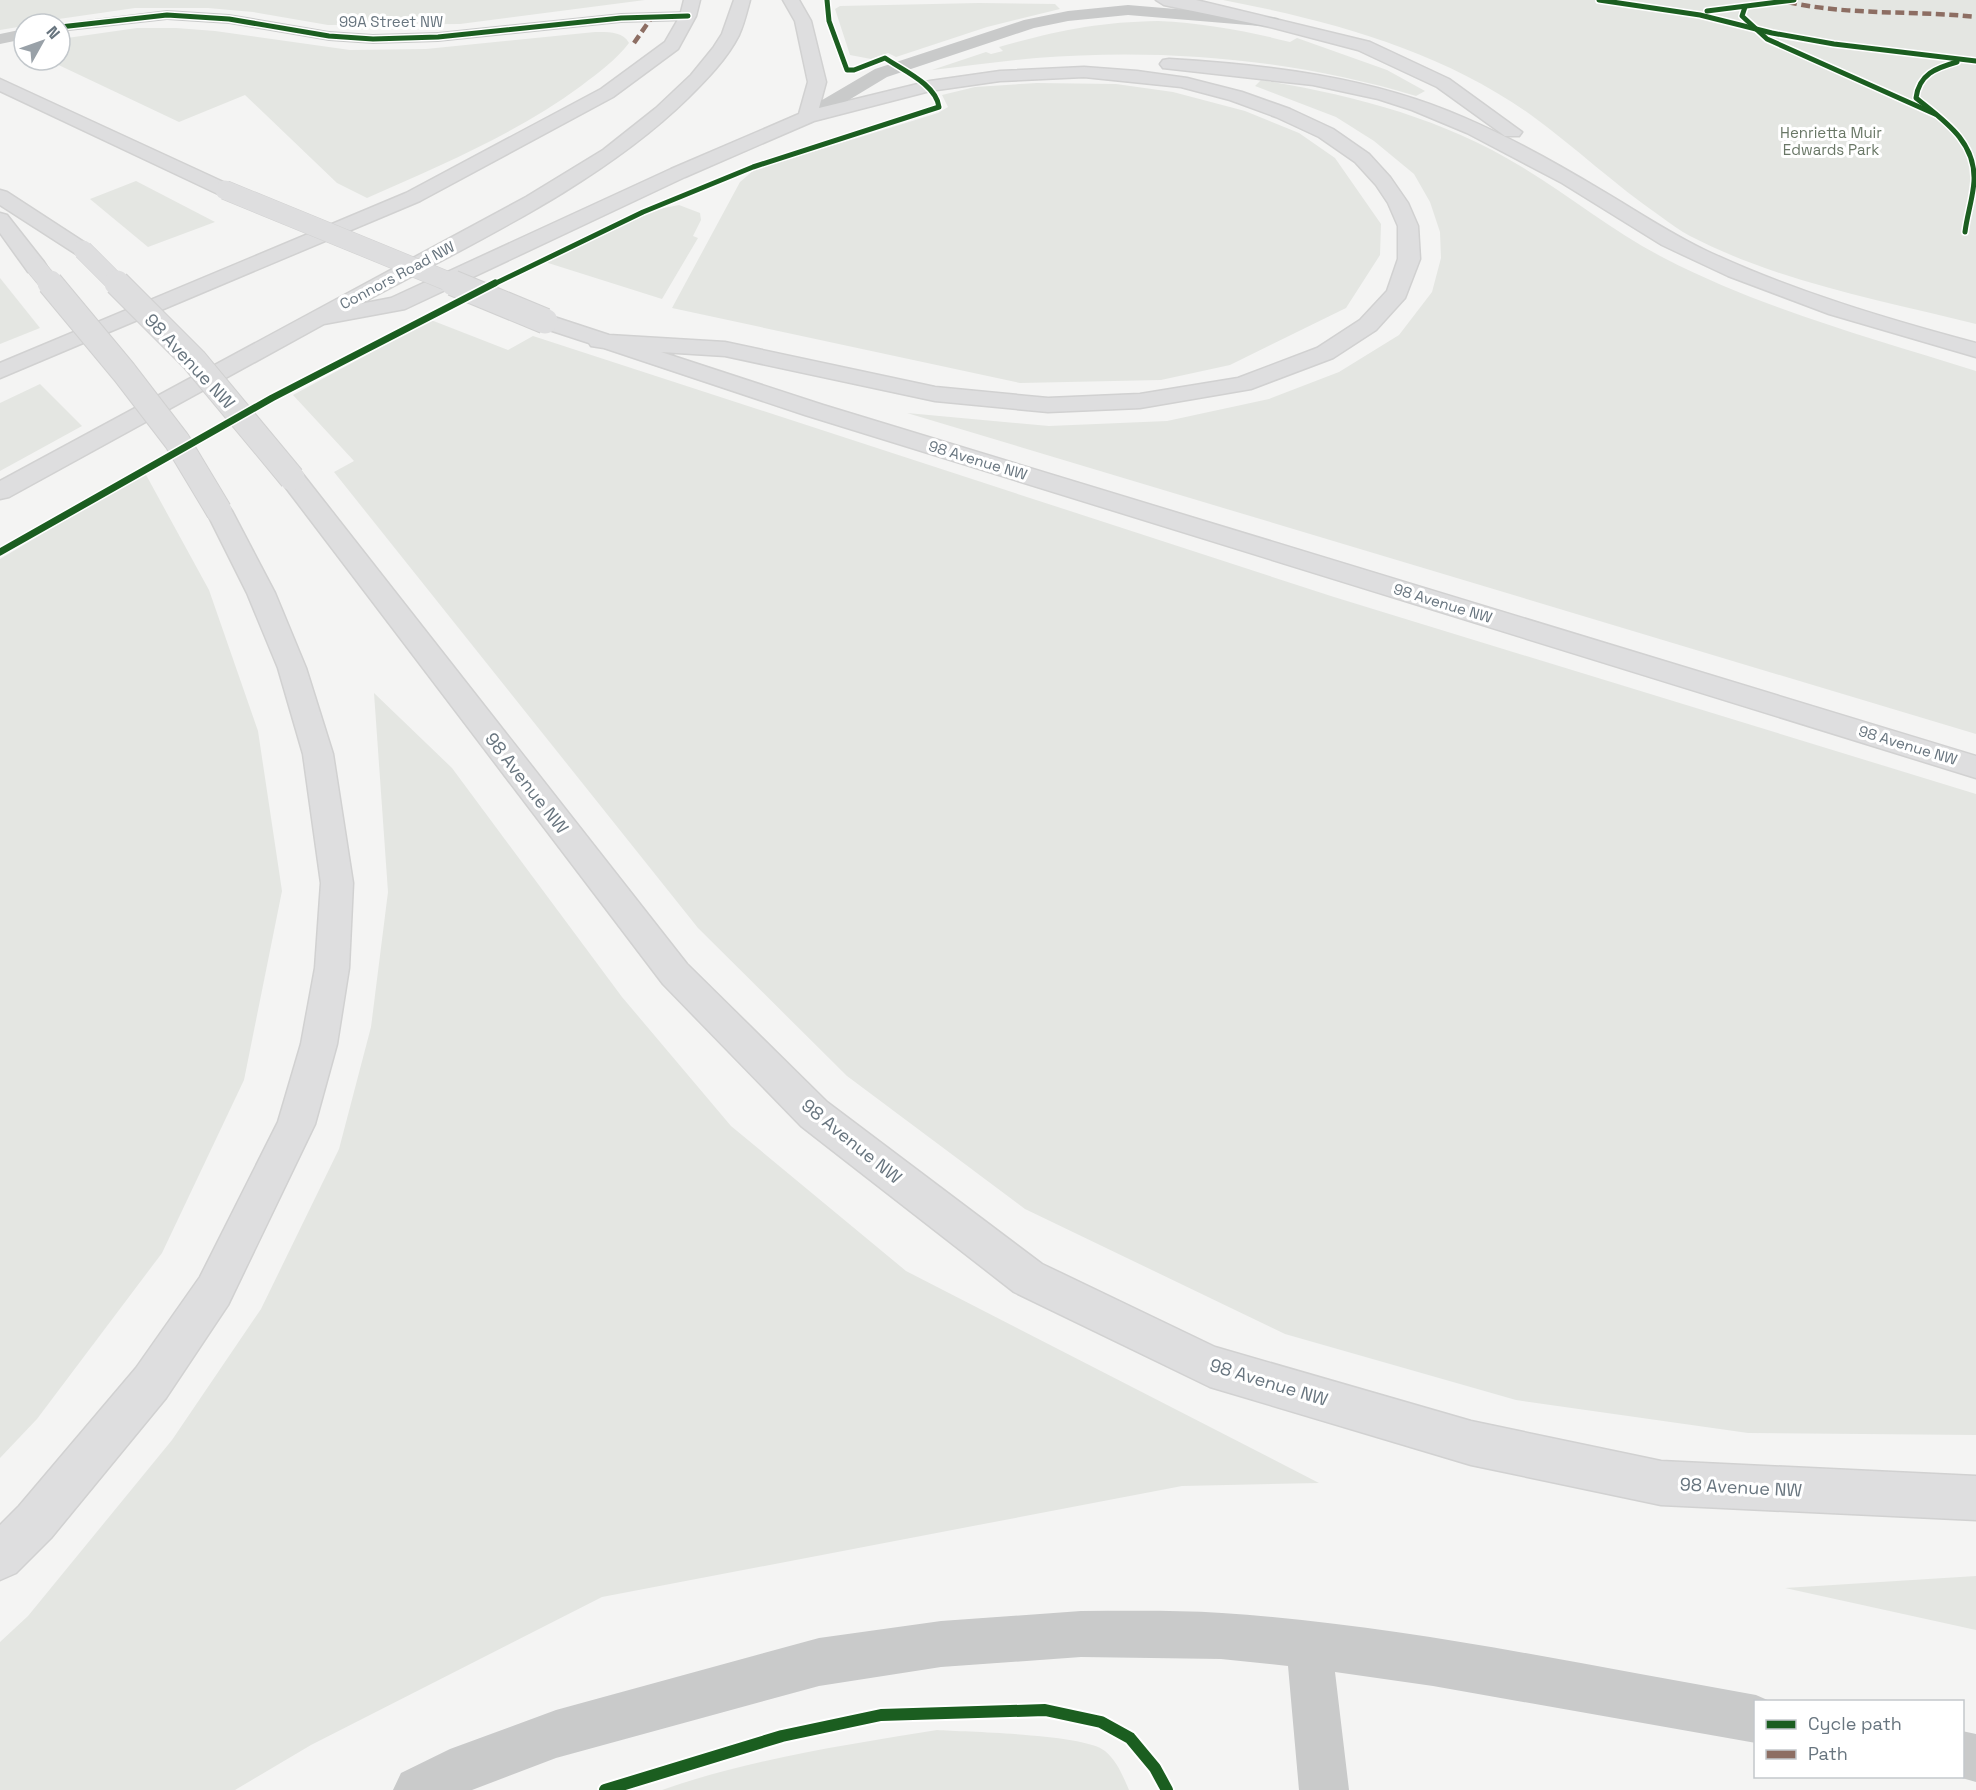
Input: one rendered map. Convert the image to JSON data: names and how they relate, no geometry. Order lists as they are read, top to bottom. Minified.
{"streets":{"main road":["Connors Road NW","98 Avenue NW"],"street":["99A Street NW"]},"parks":["Henrietta Muir Edwards Park"],"legend":["Cycle path","Path"],"north":"top right"}
